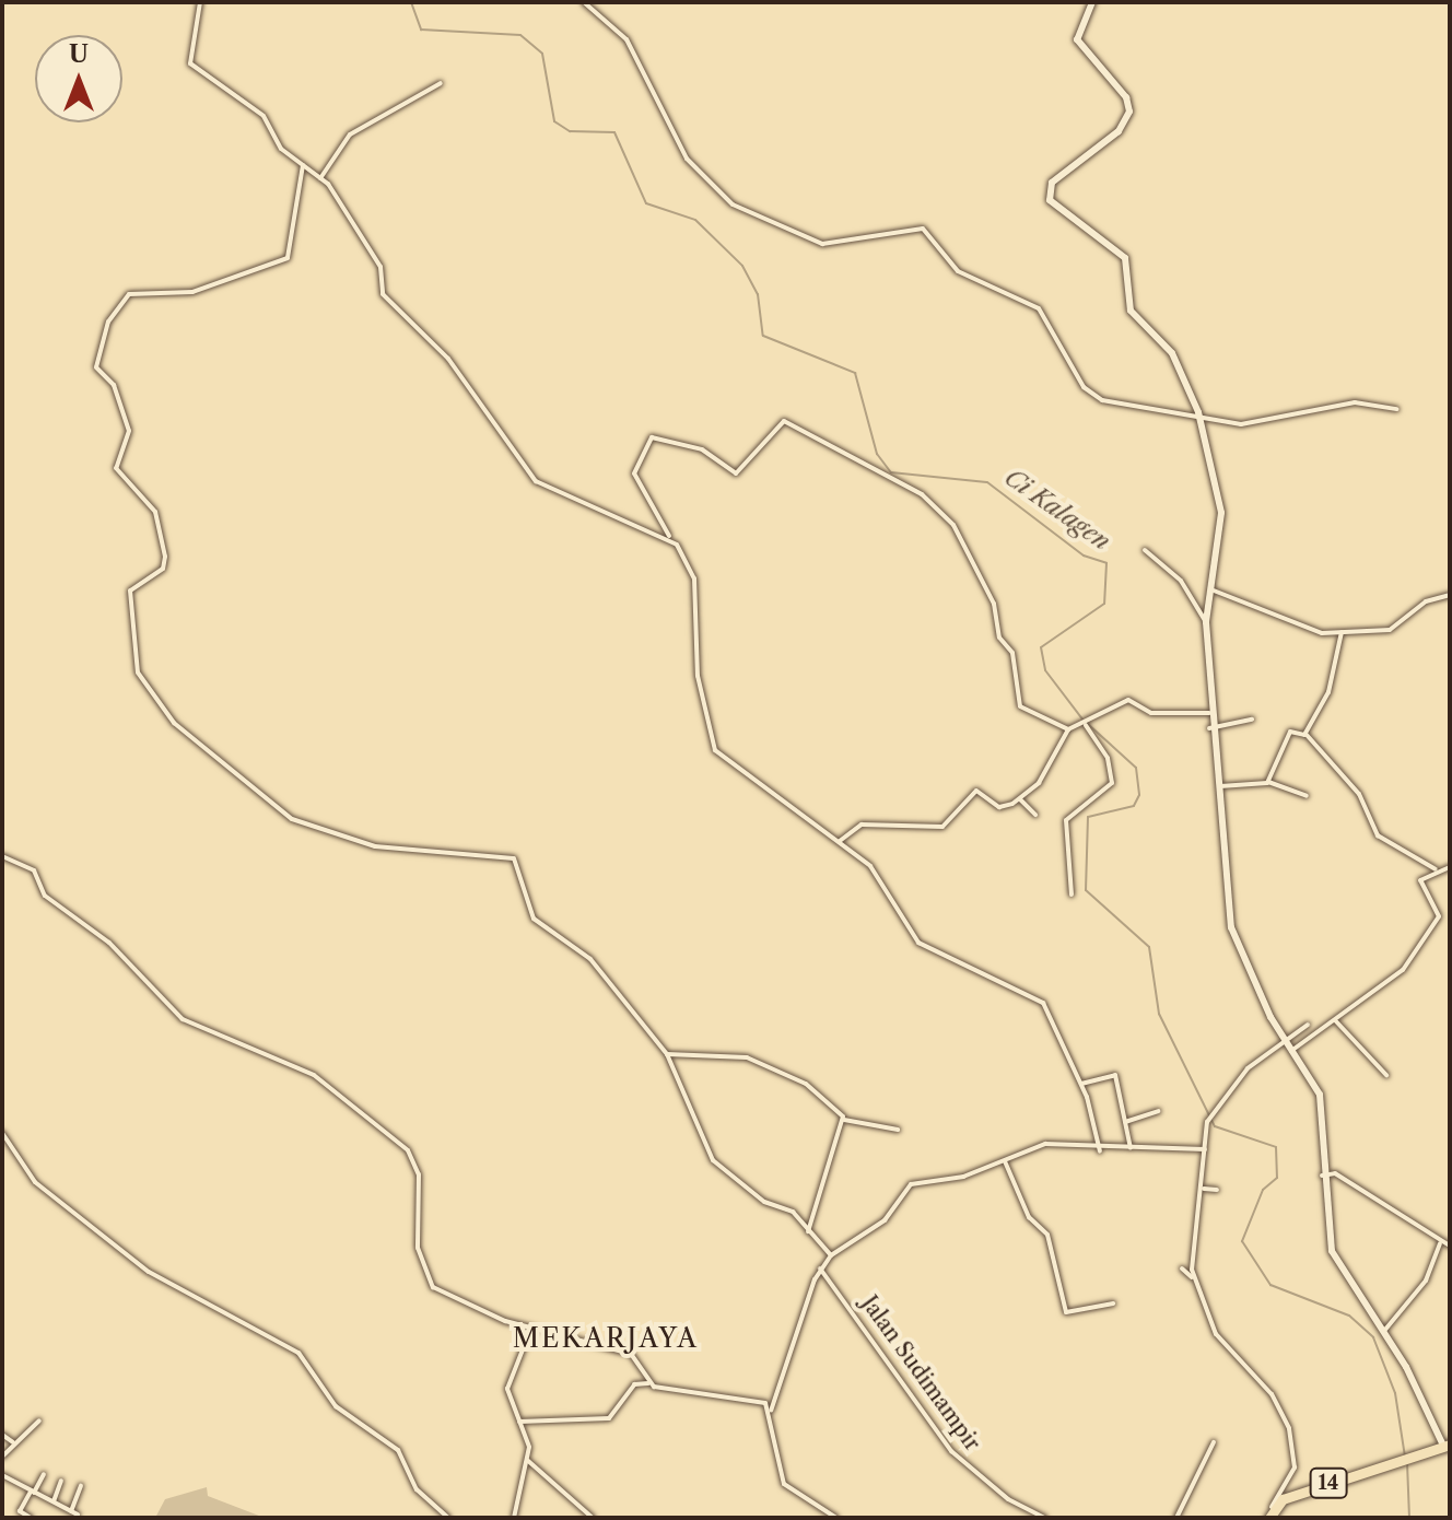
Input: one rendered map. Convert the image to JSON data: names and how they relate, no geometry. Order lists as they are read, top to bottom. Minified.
{"streets":{"highway":["14"],"street":["Jalan Sudimampir"]},"districts":["MEKARJAYA"],"water":["Ci Kalagen"],"north":"top"}
